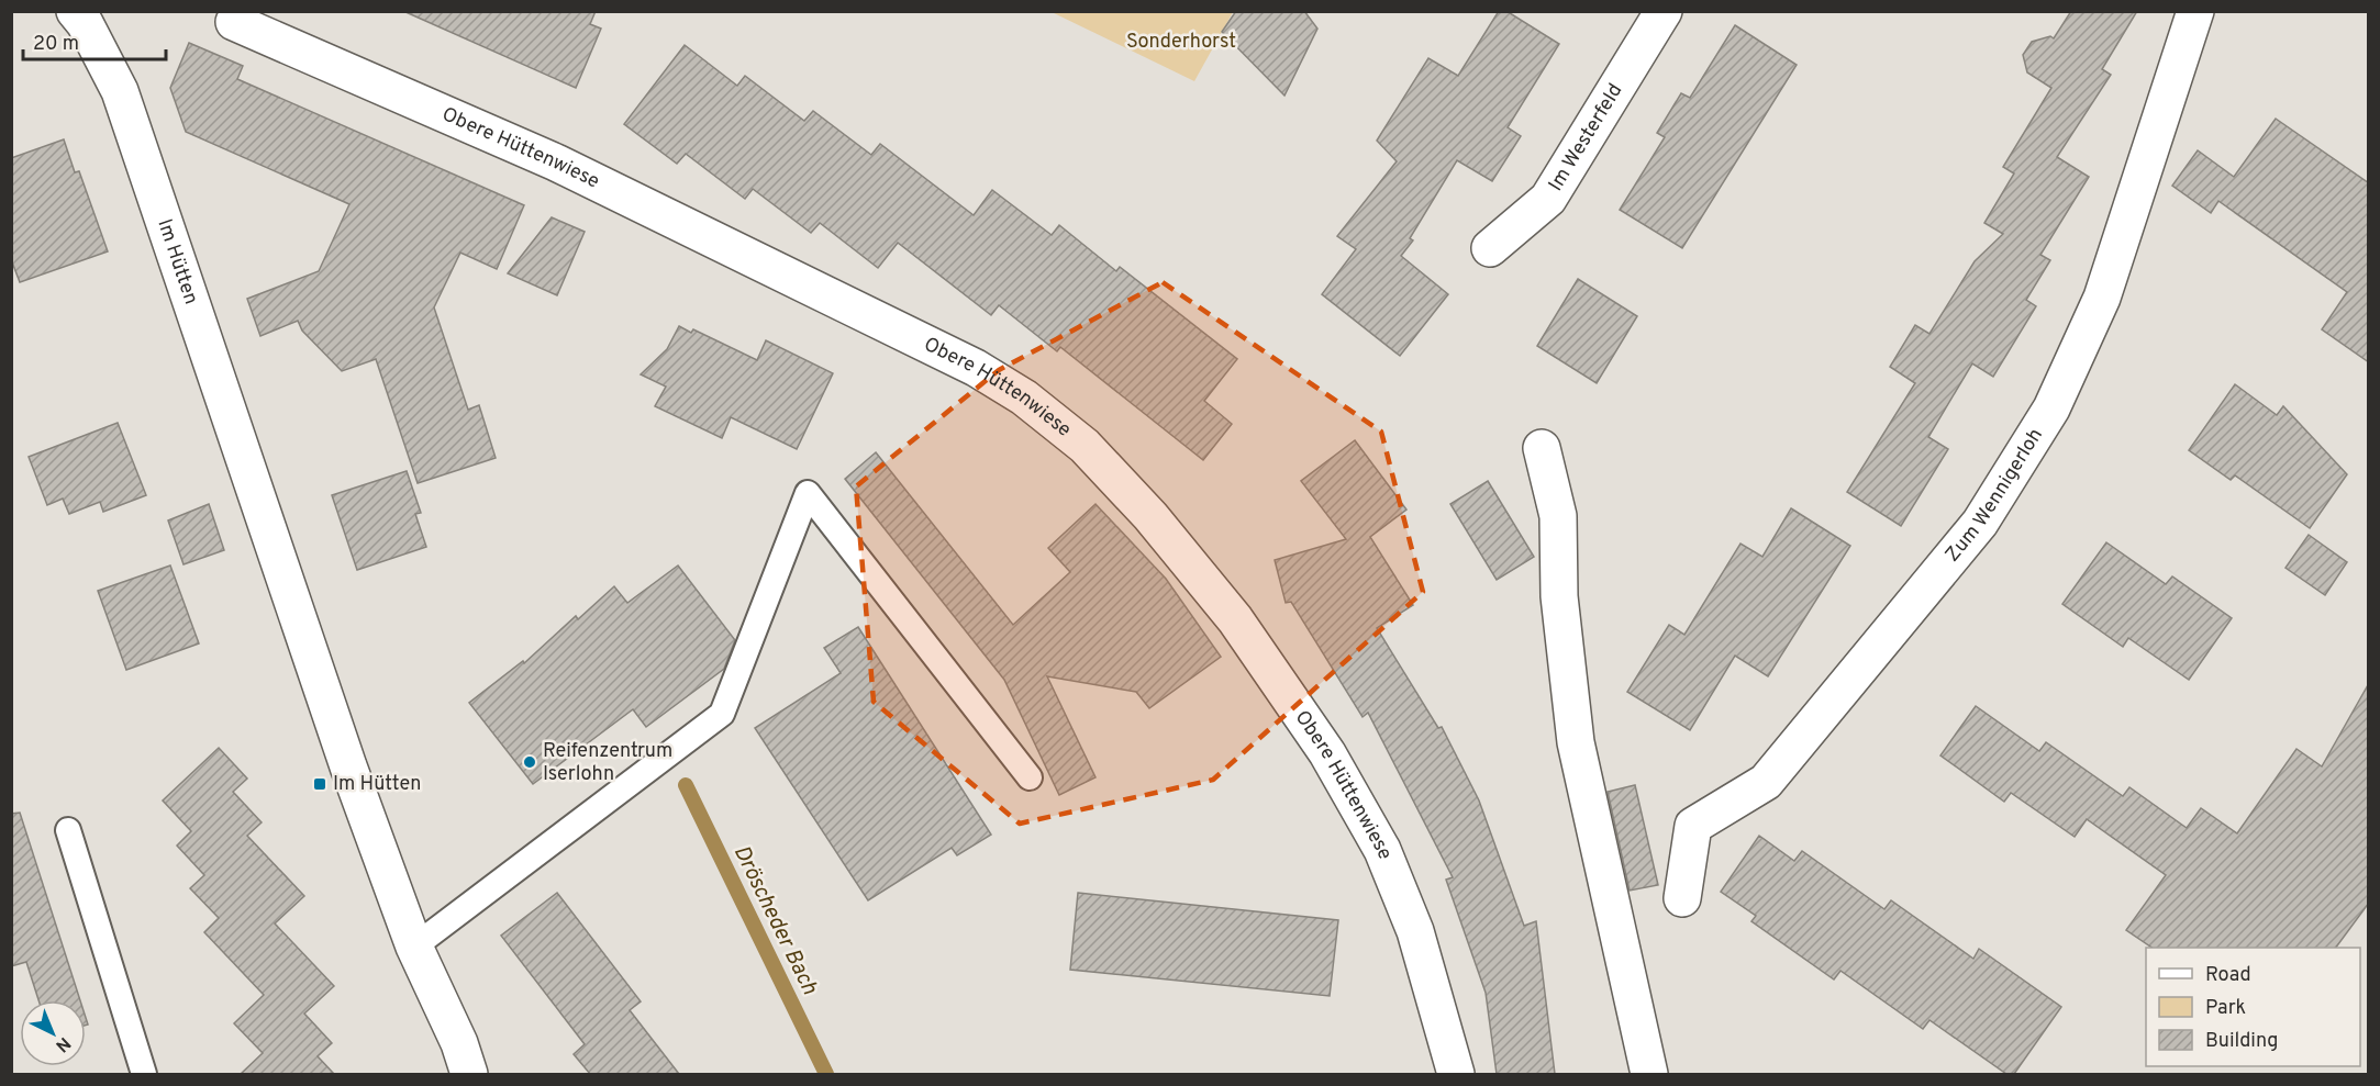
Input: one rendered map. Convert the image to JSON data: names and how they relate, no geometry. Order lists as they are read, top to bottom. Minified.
{"streets":{"street":["Im Westerfeld","Obere Hüttenwiese","Im Hütten","Zum Wennigerloh"]},"water":["Dröscheder Bach"],"parks":["Sonderhorst"],"places":{"other":["Reifenzentrum Iserlohn"],"transit":["Im Hütten"]},"legend":["Road","Park","Building"],"scale_bar":"20 m","north":"bottom right"}
